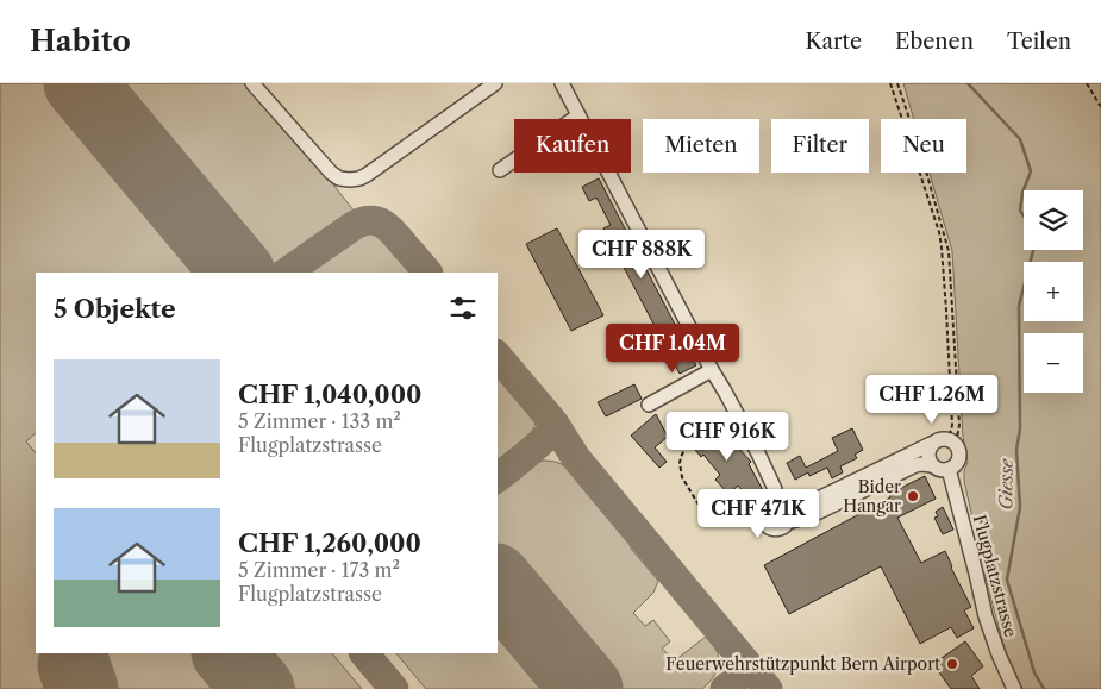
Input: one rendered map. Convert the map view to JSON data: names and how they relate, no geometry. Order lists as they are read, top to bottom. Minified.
{"streets":{"street":["Flugplatzstrasse"]},"water":["Giesse"],"places":["Bider Hangar","Feuerwehrstützpunkt Bern Airport"],"page":{"header":"Habito","nav":["Karte","Ebenen","Teilen"],"chip":["Kaufen","Mieten","Filter","Neu"],"map_buttons":["+","−"],"price":["CHF 888K","CHF 1.04M","CHF 1.26M","CHF 916K","CHF 471K"],"heading":"5 Objekte","list":[{"name":"CHF 1,040,000","note":"5 Zimmer · 133 m² · Flugplatzstrasse"},{"name":"CHF 1,260,000","note":"5 Zimmer · 173 m² · Flugplatzstrasse"}]}}
